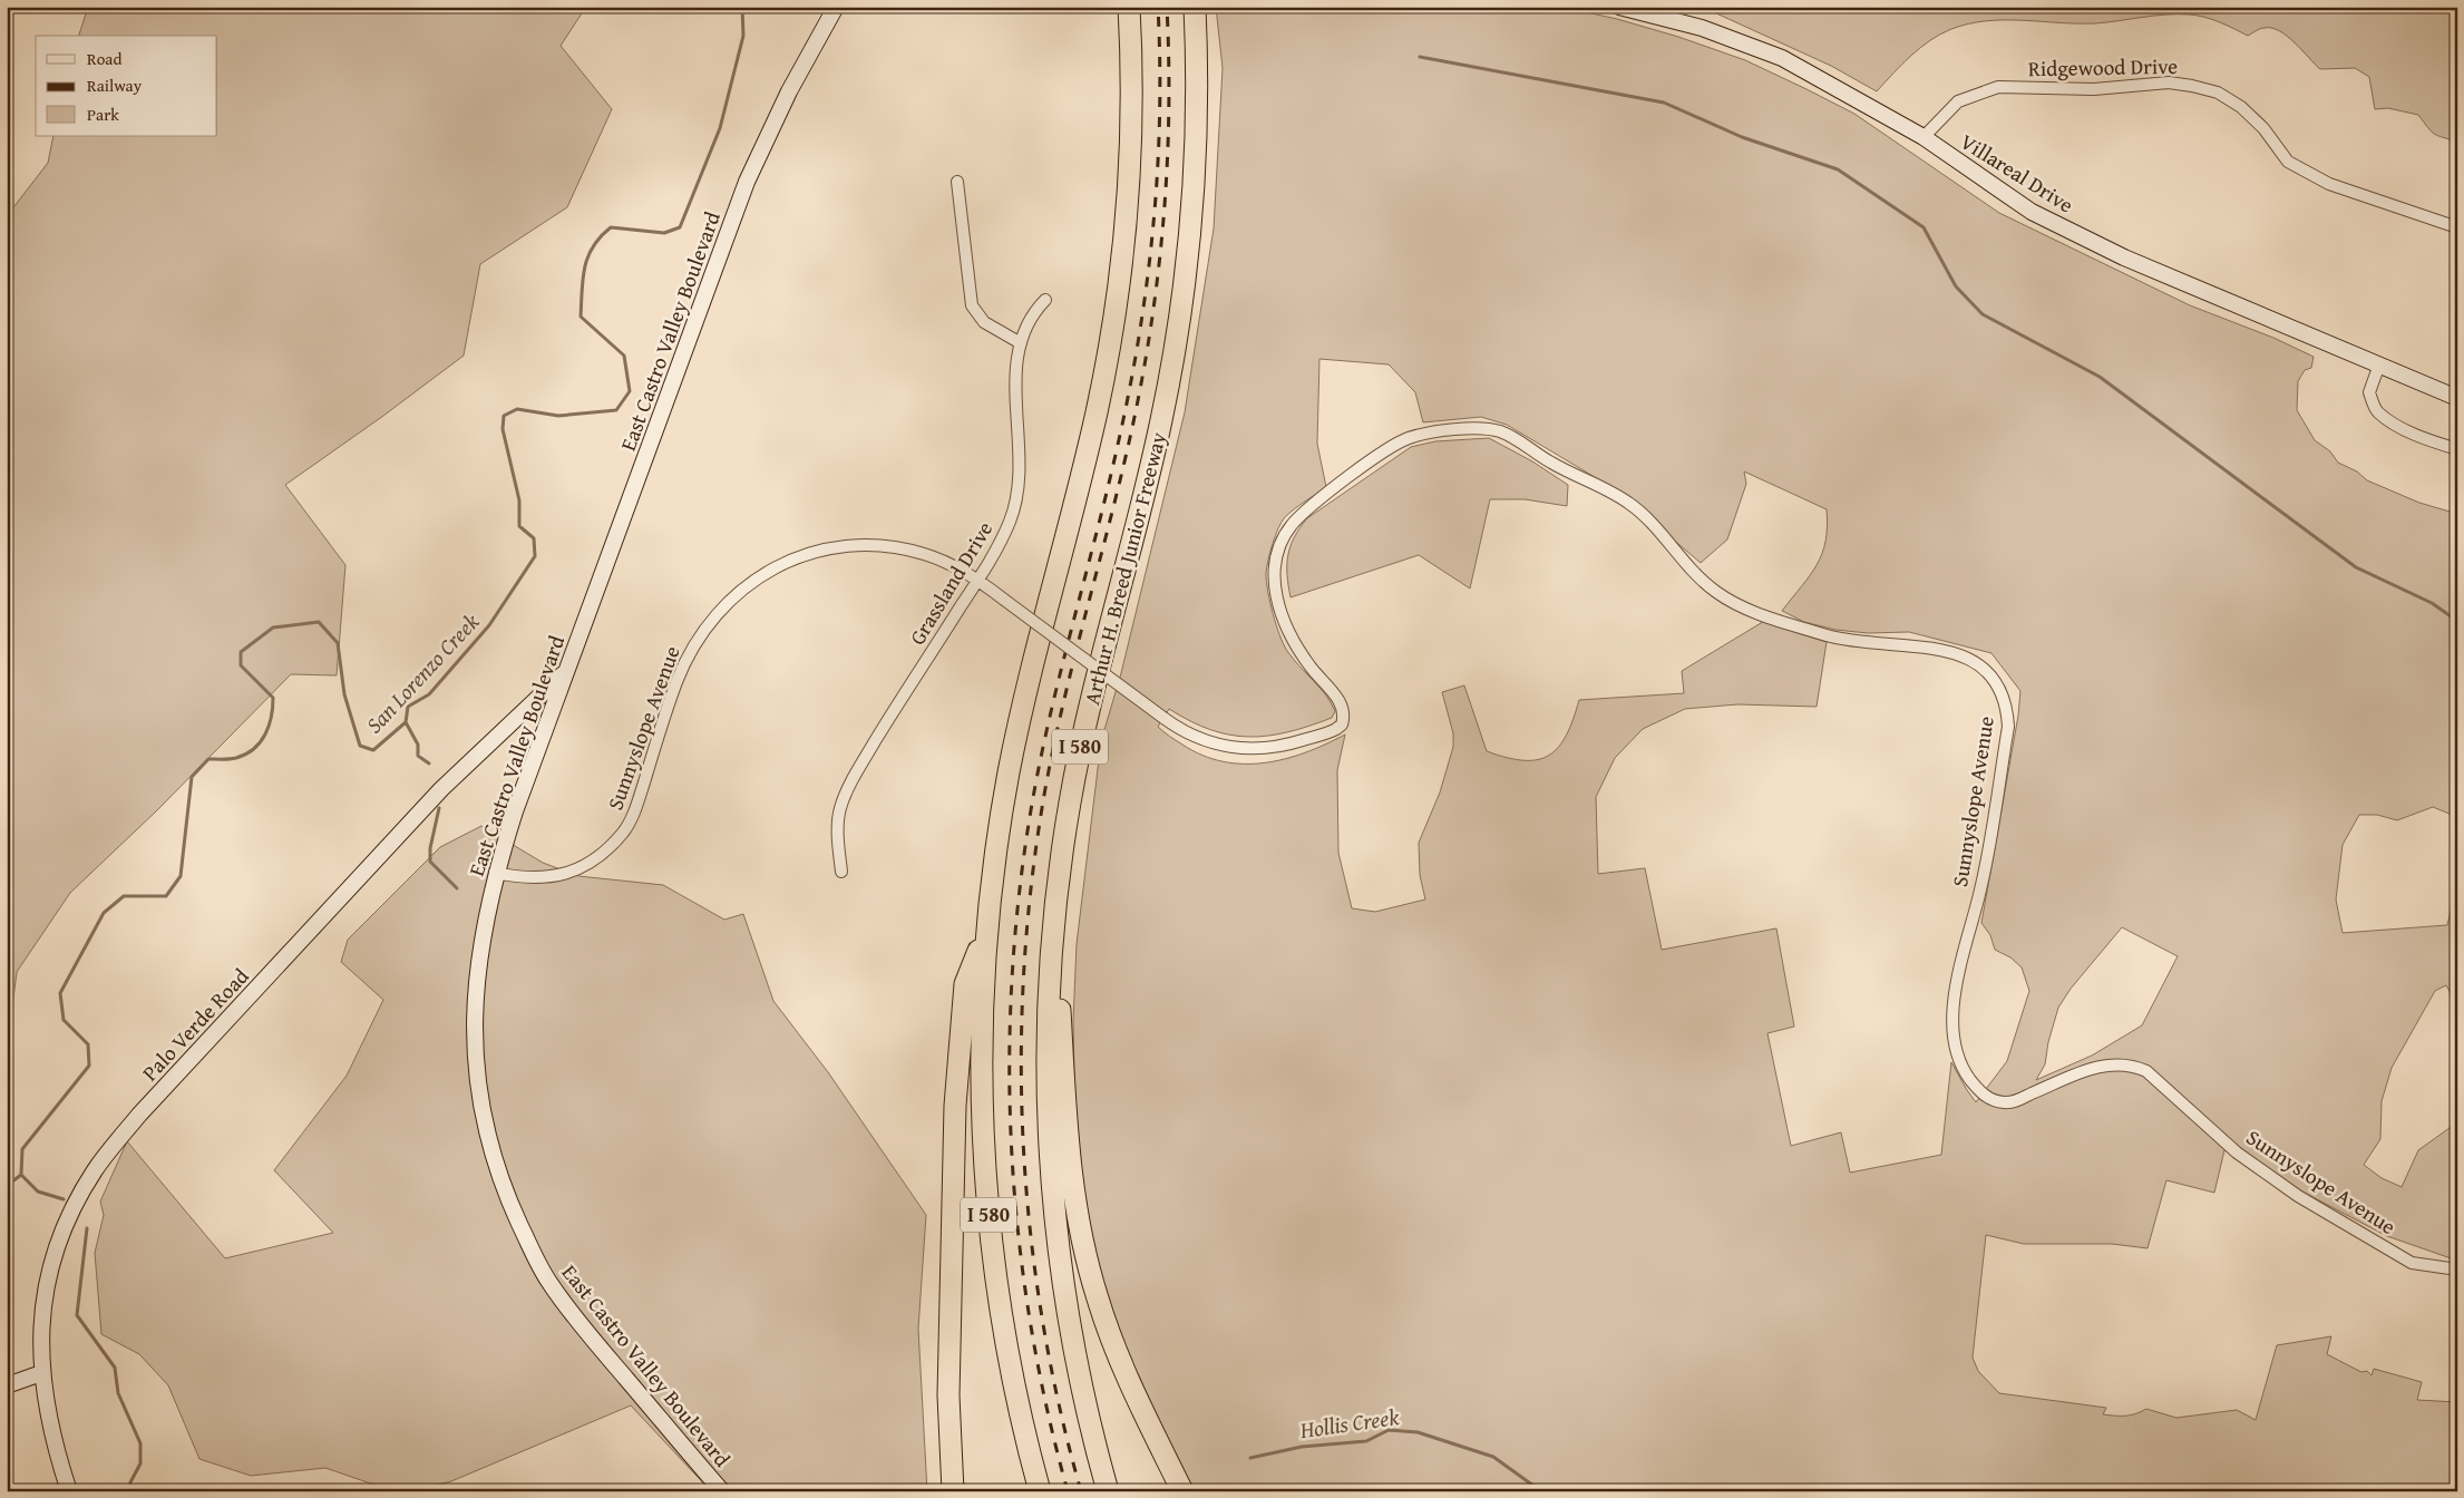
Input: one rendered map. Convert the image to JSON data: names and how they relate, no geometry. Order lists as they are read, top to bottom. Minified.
{"streets":{"highway":["Arthur H. Breed Junior Freeway","I 580"],"street":["Ridgewood Drive","Villareal Drive","East Castro Valley Boulevard","Grassland Drive","Sunnyslope Avenue","Palo Verde Road"]},"crossings":[["Ridgewood Drive","Villareal Drive"],["East Castro Valley Boulevard","Sunnyslope Avenue"],["East Castro Valley Boulevard","Palo Verde Road"],["Grassland Drive","Sunnyslope Avenue"]],"water":["San Lorenzo Creek","Hollis Creek"],"legend":["Road","Railway","Park"]}
